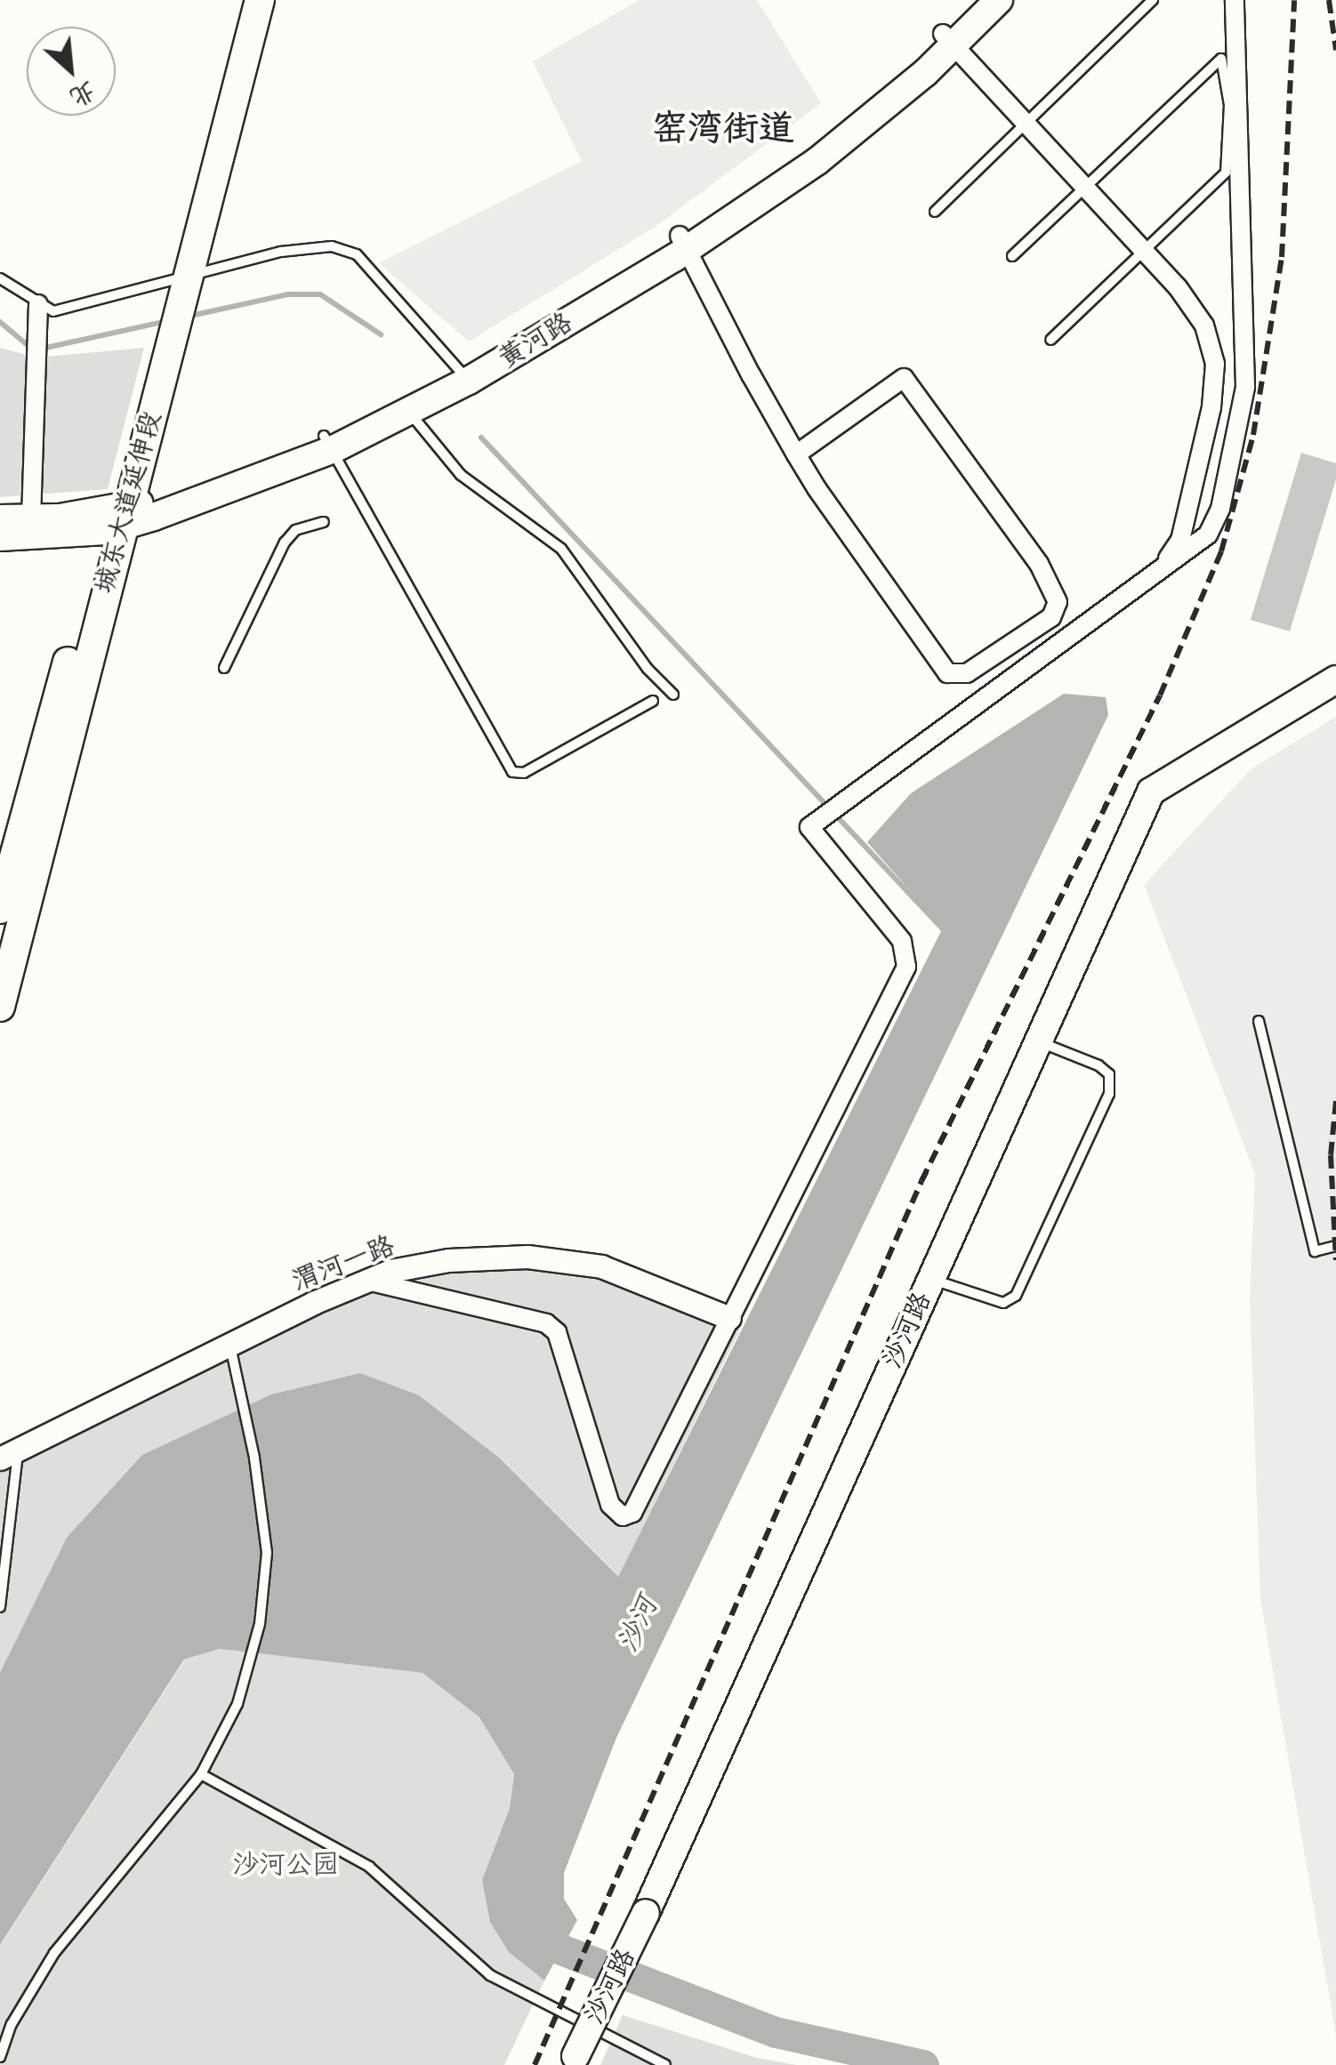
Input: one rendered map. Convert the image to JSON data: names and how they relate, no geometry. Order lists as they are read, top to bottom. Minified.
{"streets":{"main road":["黄河路","城东大道延伸段","沙河路"],"street":["渭河一路"]},"crossings":[["黄河路","城东大道延伸段"]],"districts":["窑湾街道"],"water":["沙河"],"parks":["沙河公园"],"north":"bottom right"}
